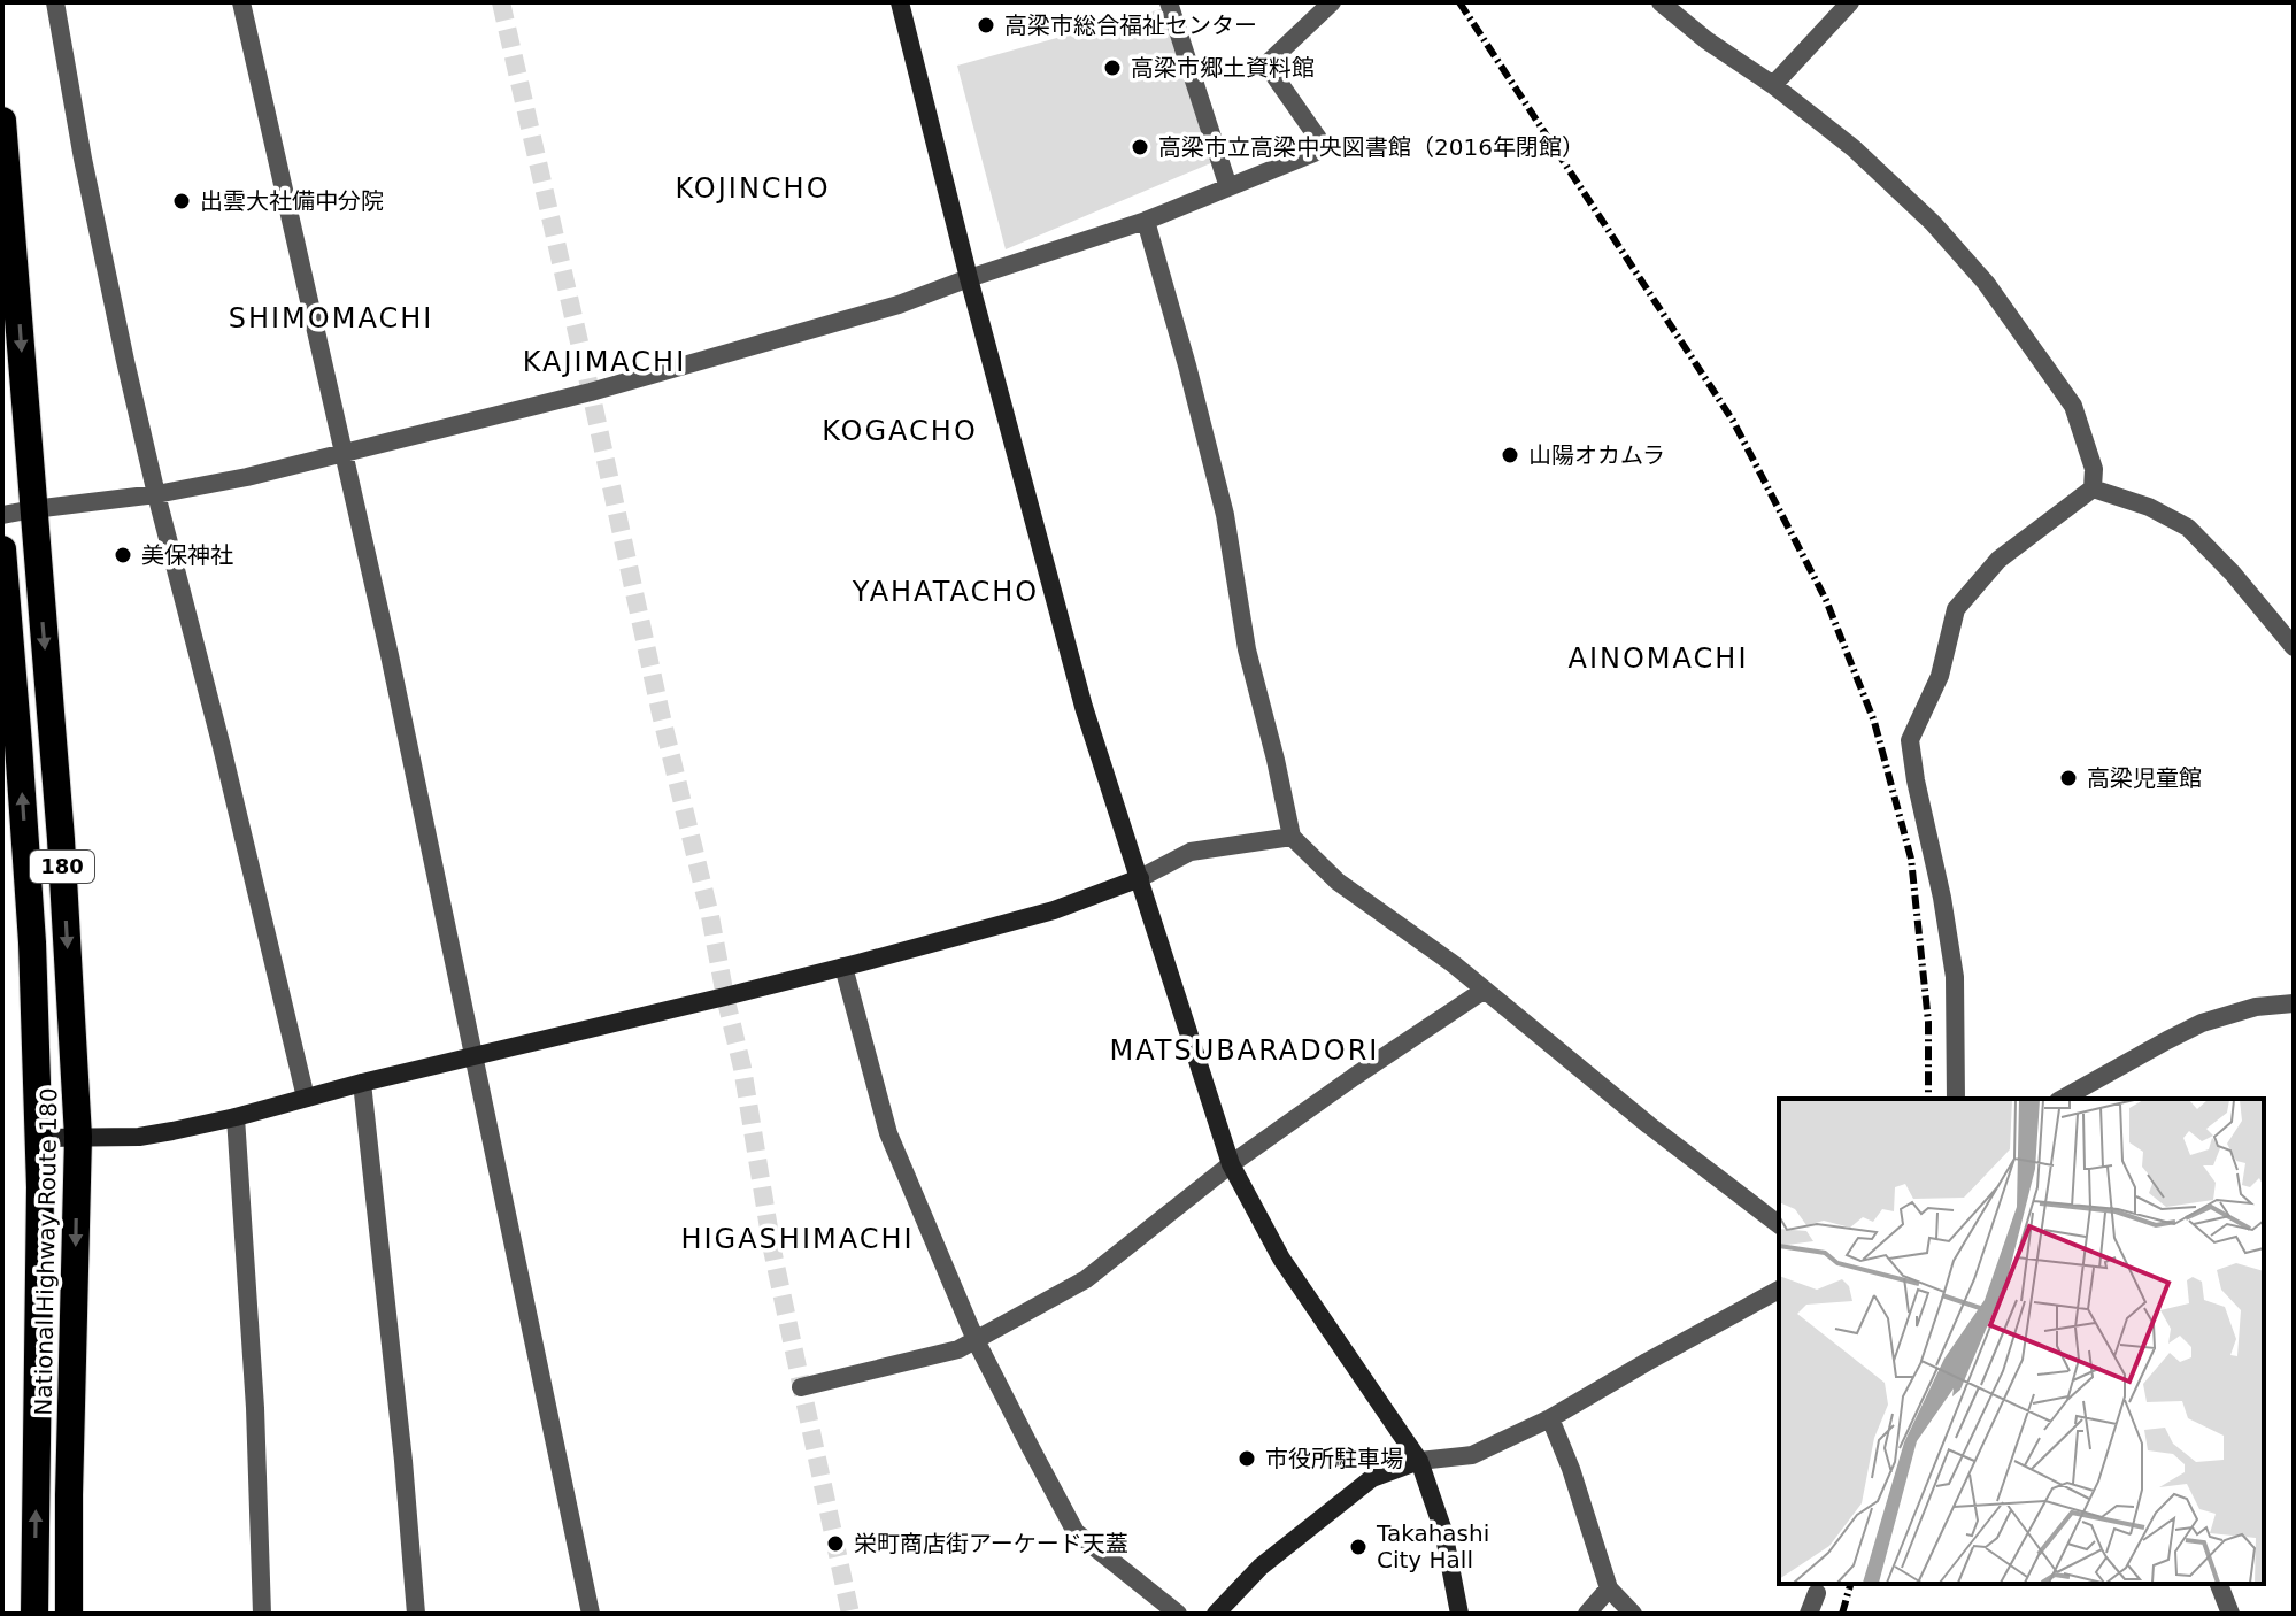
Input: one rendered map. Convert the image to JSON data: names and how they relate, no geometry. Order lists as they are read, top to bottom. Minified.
{"streets":{"highway":["180","National Highway Route 180"]},"districts":["KOJINCHO","SHIMOMACHI","KAJIMACHI","KOGACHO","YAHATACHO","AINOMACHI","MATSUBARADORI","HIGASHIMACHI"],"places":["高梁市総合福祉センター","高梁市郷土資料館","高梁市立高梁中央図書館（2016年閉館）","出雲大社備中分院","山陽オカムラ","美保神社","高梁児童館","市役所駐車場","栄町商店街アーケード天蓋","Takahashi City Hall"]}
